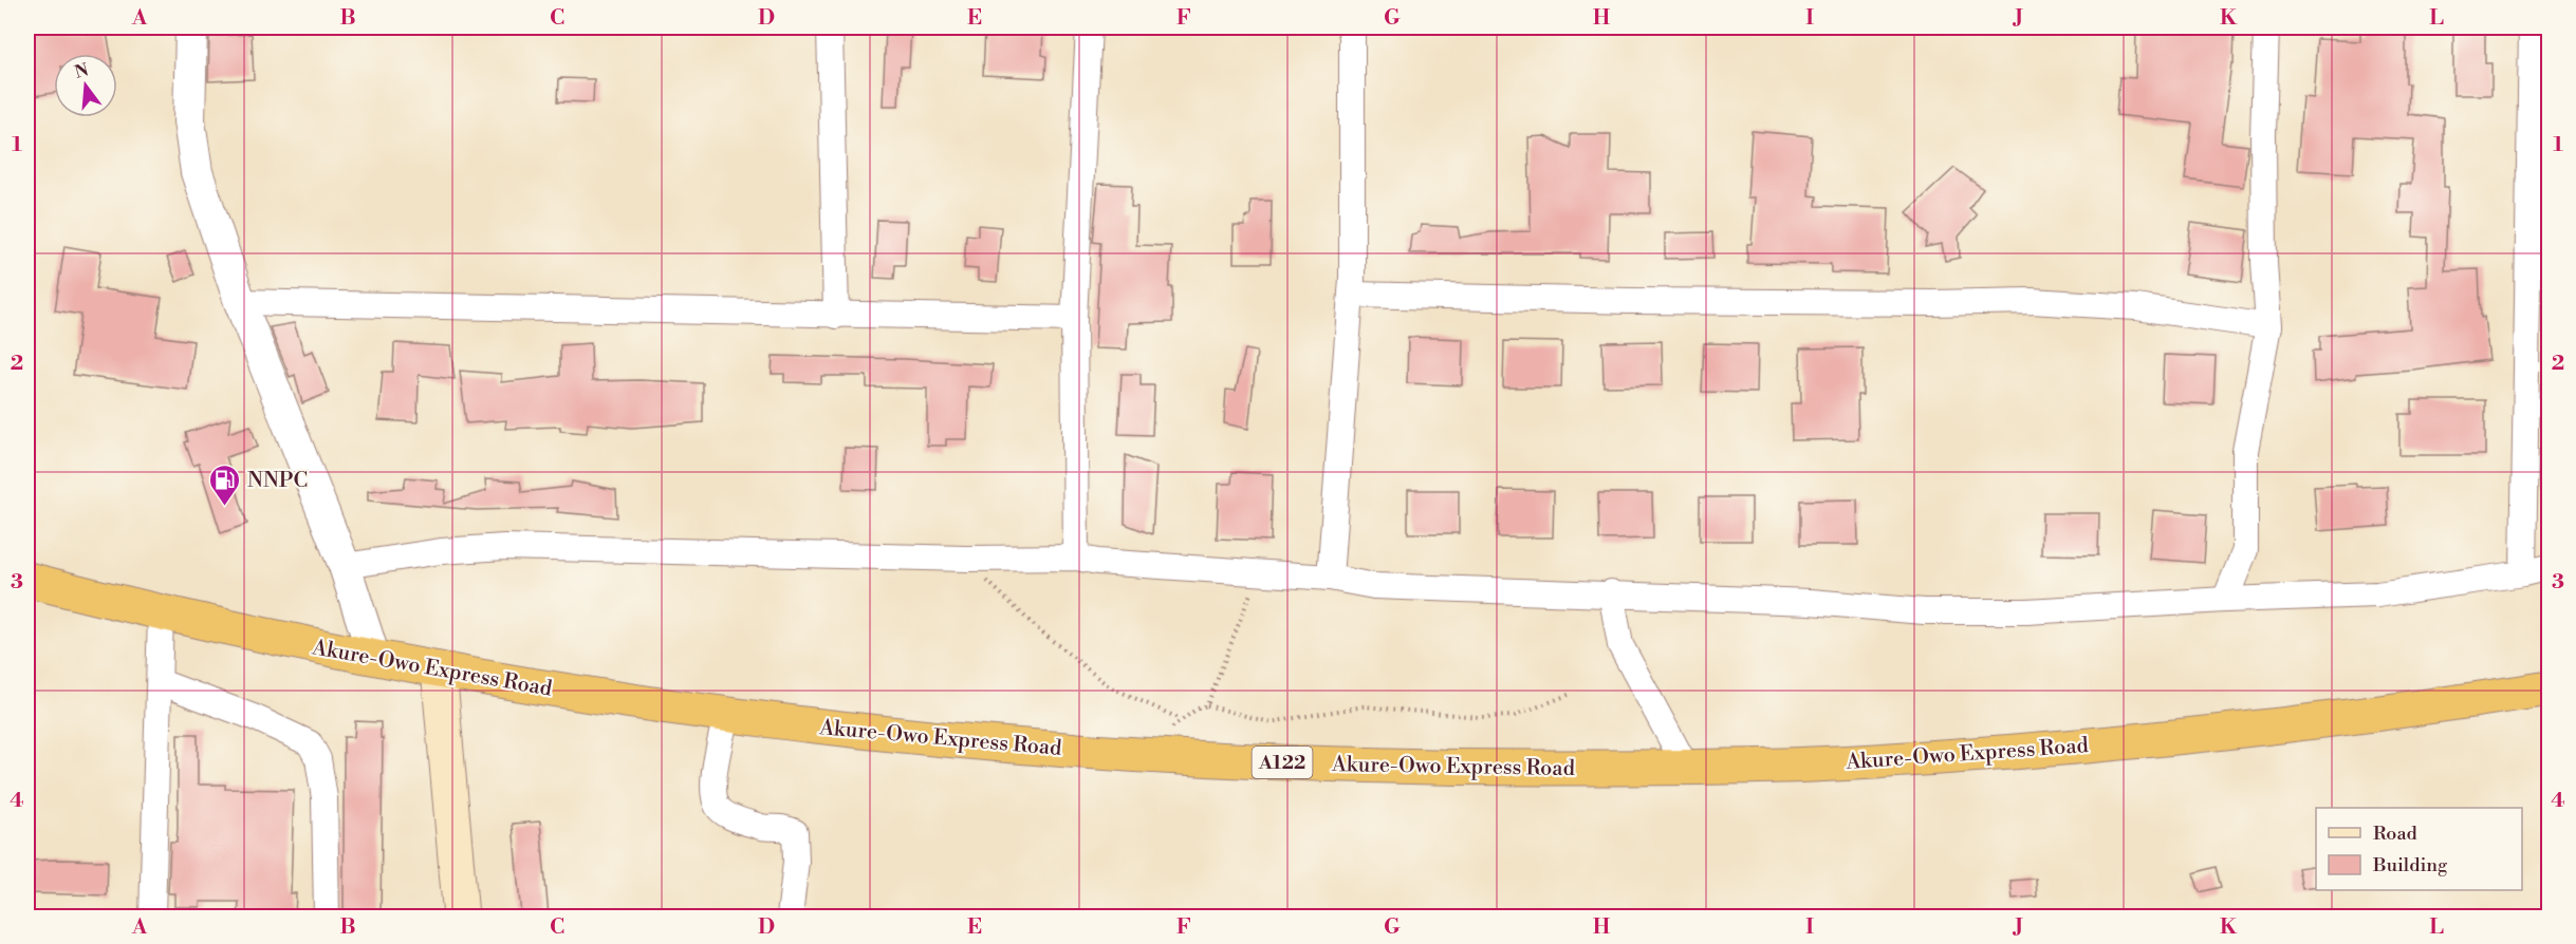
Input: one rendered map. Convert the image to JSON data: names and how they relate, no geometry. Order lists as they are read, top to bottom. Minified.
{"streets":{"highway":["Akure-Owo Express Road","A122"]},"places":{"fuel station":["NNPC"]},"legend":["Road","Building"],"north":"top","grid":{"columns":["A","B","C","D","E","F","G","H","I","J","K","L"],"rows":["1","2","3","4"]}}
